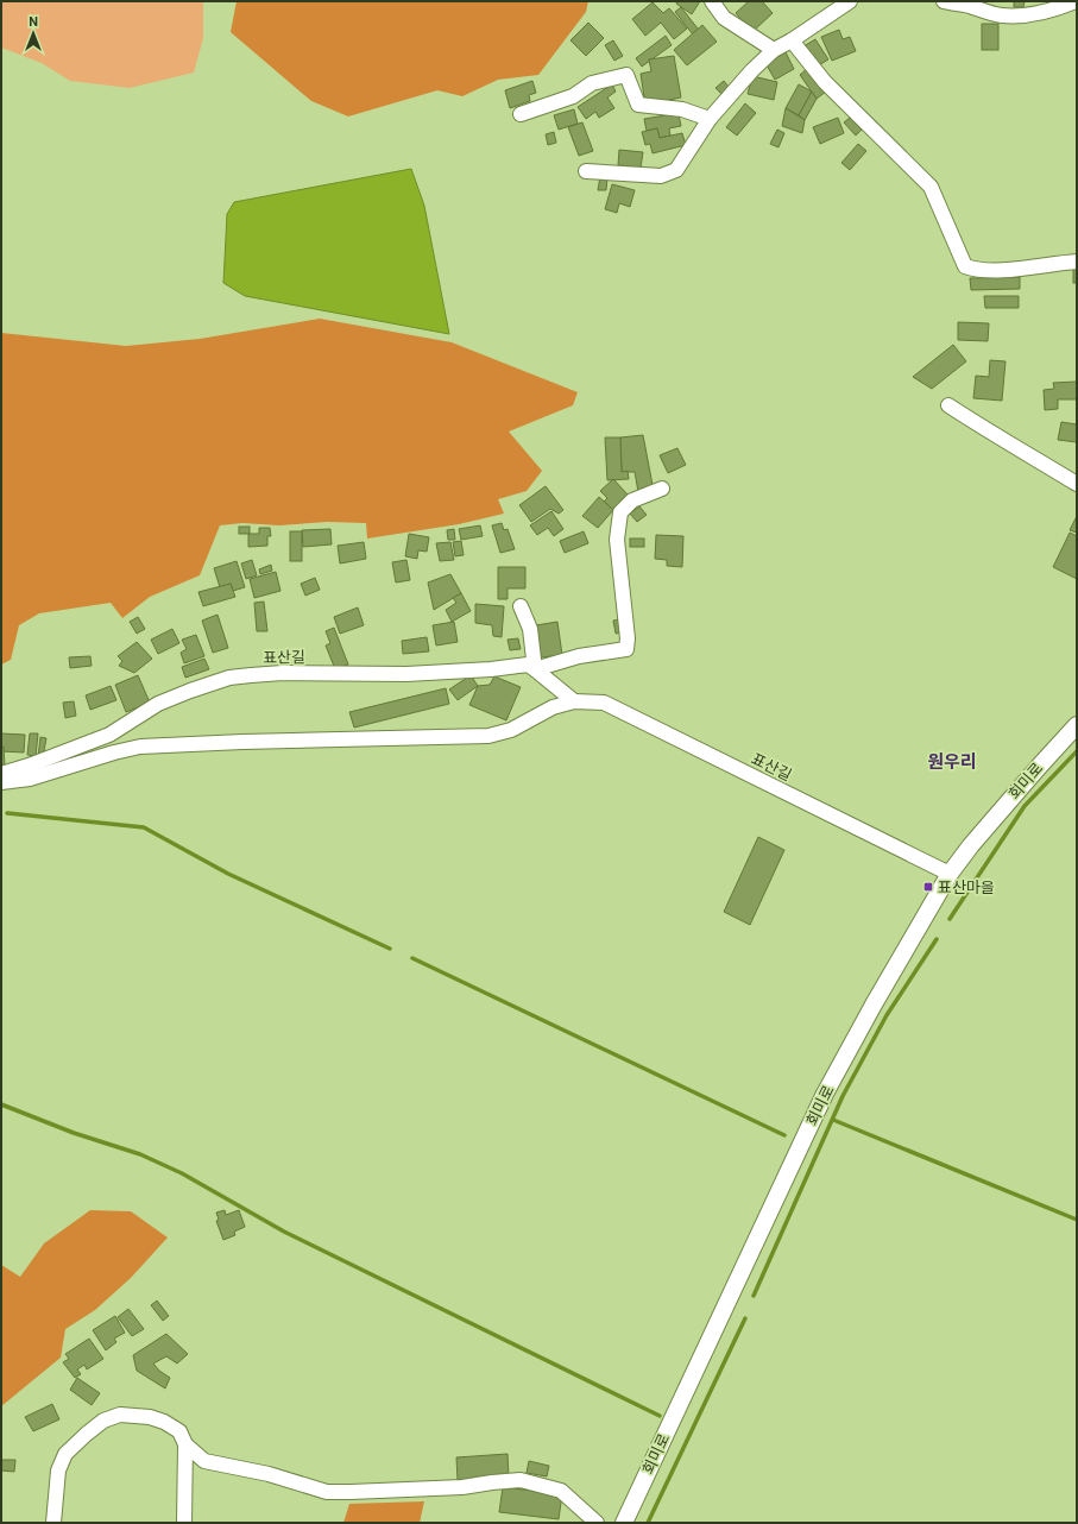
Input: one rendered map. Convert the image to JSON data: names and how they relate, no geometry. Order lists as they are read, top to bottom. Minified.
{"streets":{"street":["표산길","회미로"]},"crossings":[["표산길","회미로"]],"districts":["원우리"],"places":{"transit":["표산마을"]},"north":"top"}
